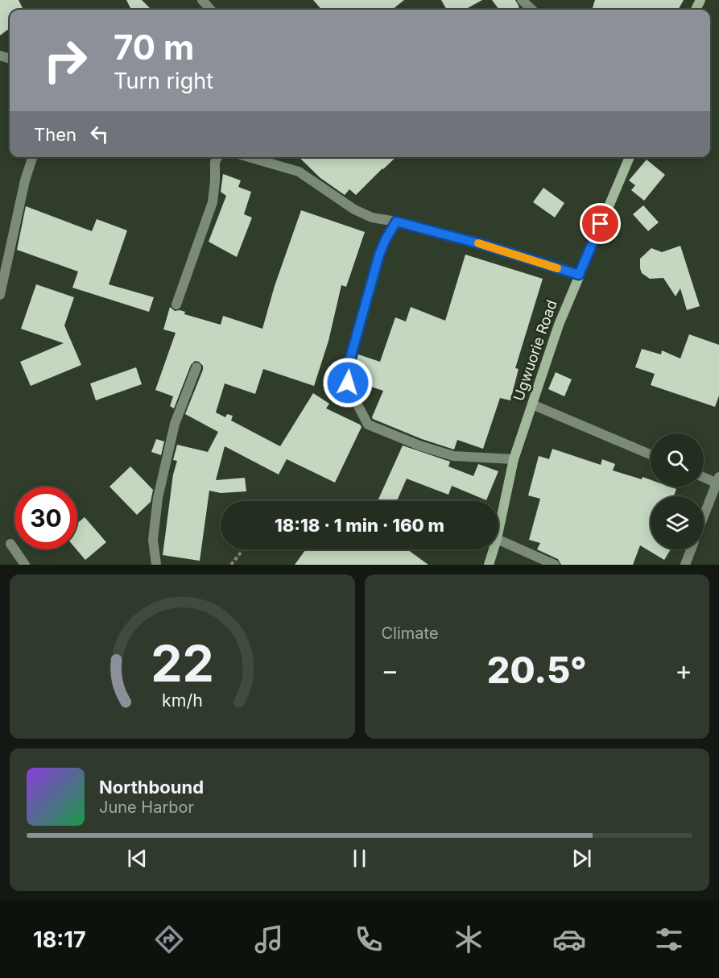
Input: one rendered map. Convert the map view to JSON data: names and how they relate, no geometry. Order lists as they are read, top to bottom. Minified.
{"streets":{"street":["Ugwuorie Road"]},"page":{"turn":["70 m","Turn right"],"then":"Then","limit":"30","trip":"18:18 · 1 min · 160 m","tile":"Climate","heat":["−","20.5°","+"],"song":["Northbound","June Harbor"],"tabs":"18:17","gauge":["22","km/h"]}}
